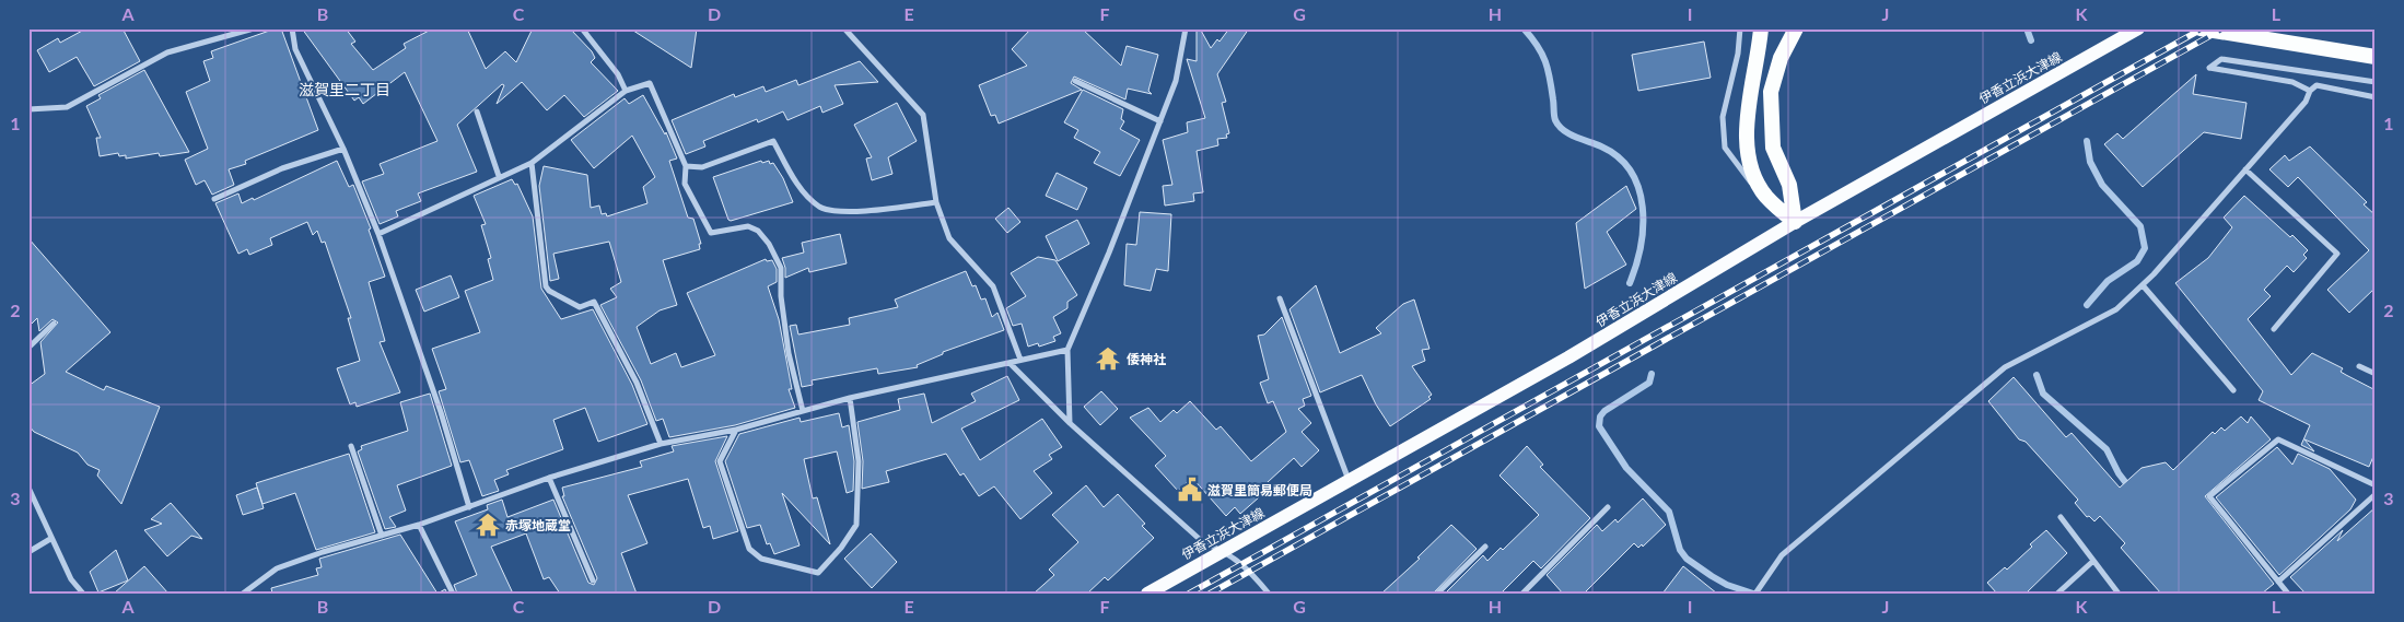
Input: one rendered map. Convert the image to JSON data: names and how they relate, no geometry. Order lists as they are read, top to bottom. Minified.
{"streets":{"main road":["伊香立浜大津線"]},"districts":["滋賀里二丁目"],"places":{"temple":["倭神社","赤塚地蔵堂"],"public building":["滋賀里簡易郵便局"]},"grid":{"columns":["A","B","C","D","E","F","G","H","I","J","K","L"],"rows":["1","2","3"]}}
